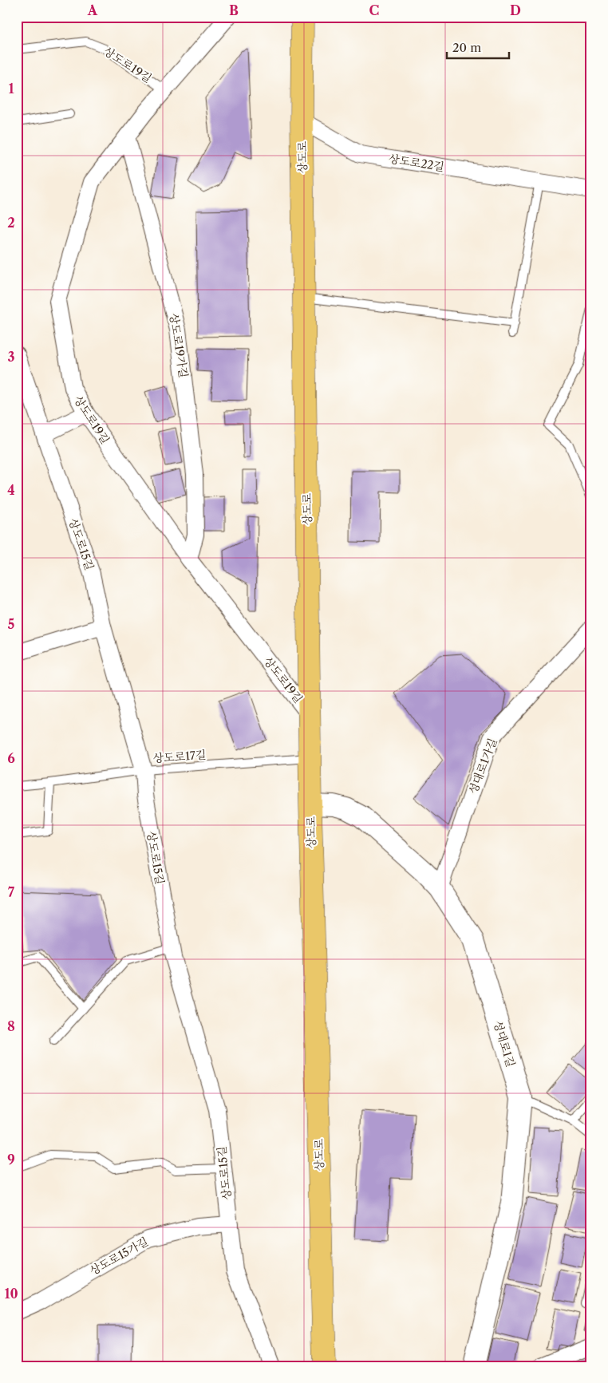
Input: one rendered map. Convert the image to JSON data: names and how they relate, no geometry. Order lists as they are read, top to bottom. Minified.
{"streets":{"main road":["상도로"],"street":["상도로19길","상도로22길","상도로19가길","상도로15길","성대로1가길","성대로1길","상도로15가길"],"lane":["상도로17길"]},"crossings":[["상도로19길","상도로"],["상도로19길","상도로19가길"],["상도로","상도로22길"],["상도로","상도로17길"],["상도로","성대로1길"],["상도로15길","상도로17길"],["상도로15길","상도로15가길"],["성대로1가길","성대로1길"]],"scale_bar":"20 m","grid":{"columns":["A","B","C","D"],"rows":["1","2","3","4","5","6","7","8","9","10"]}}
